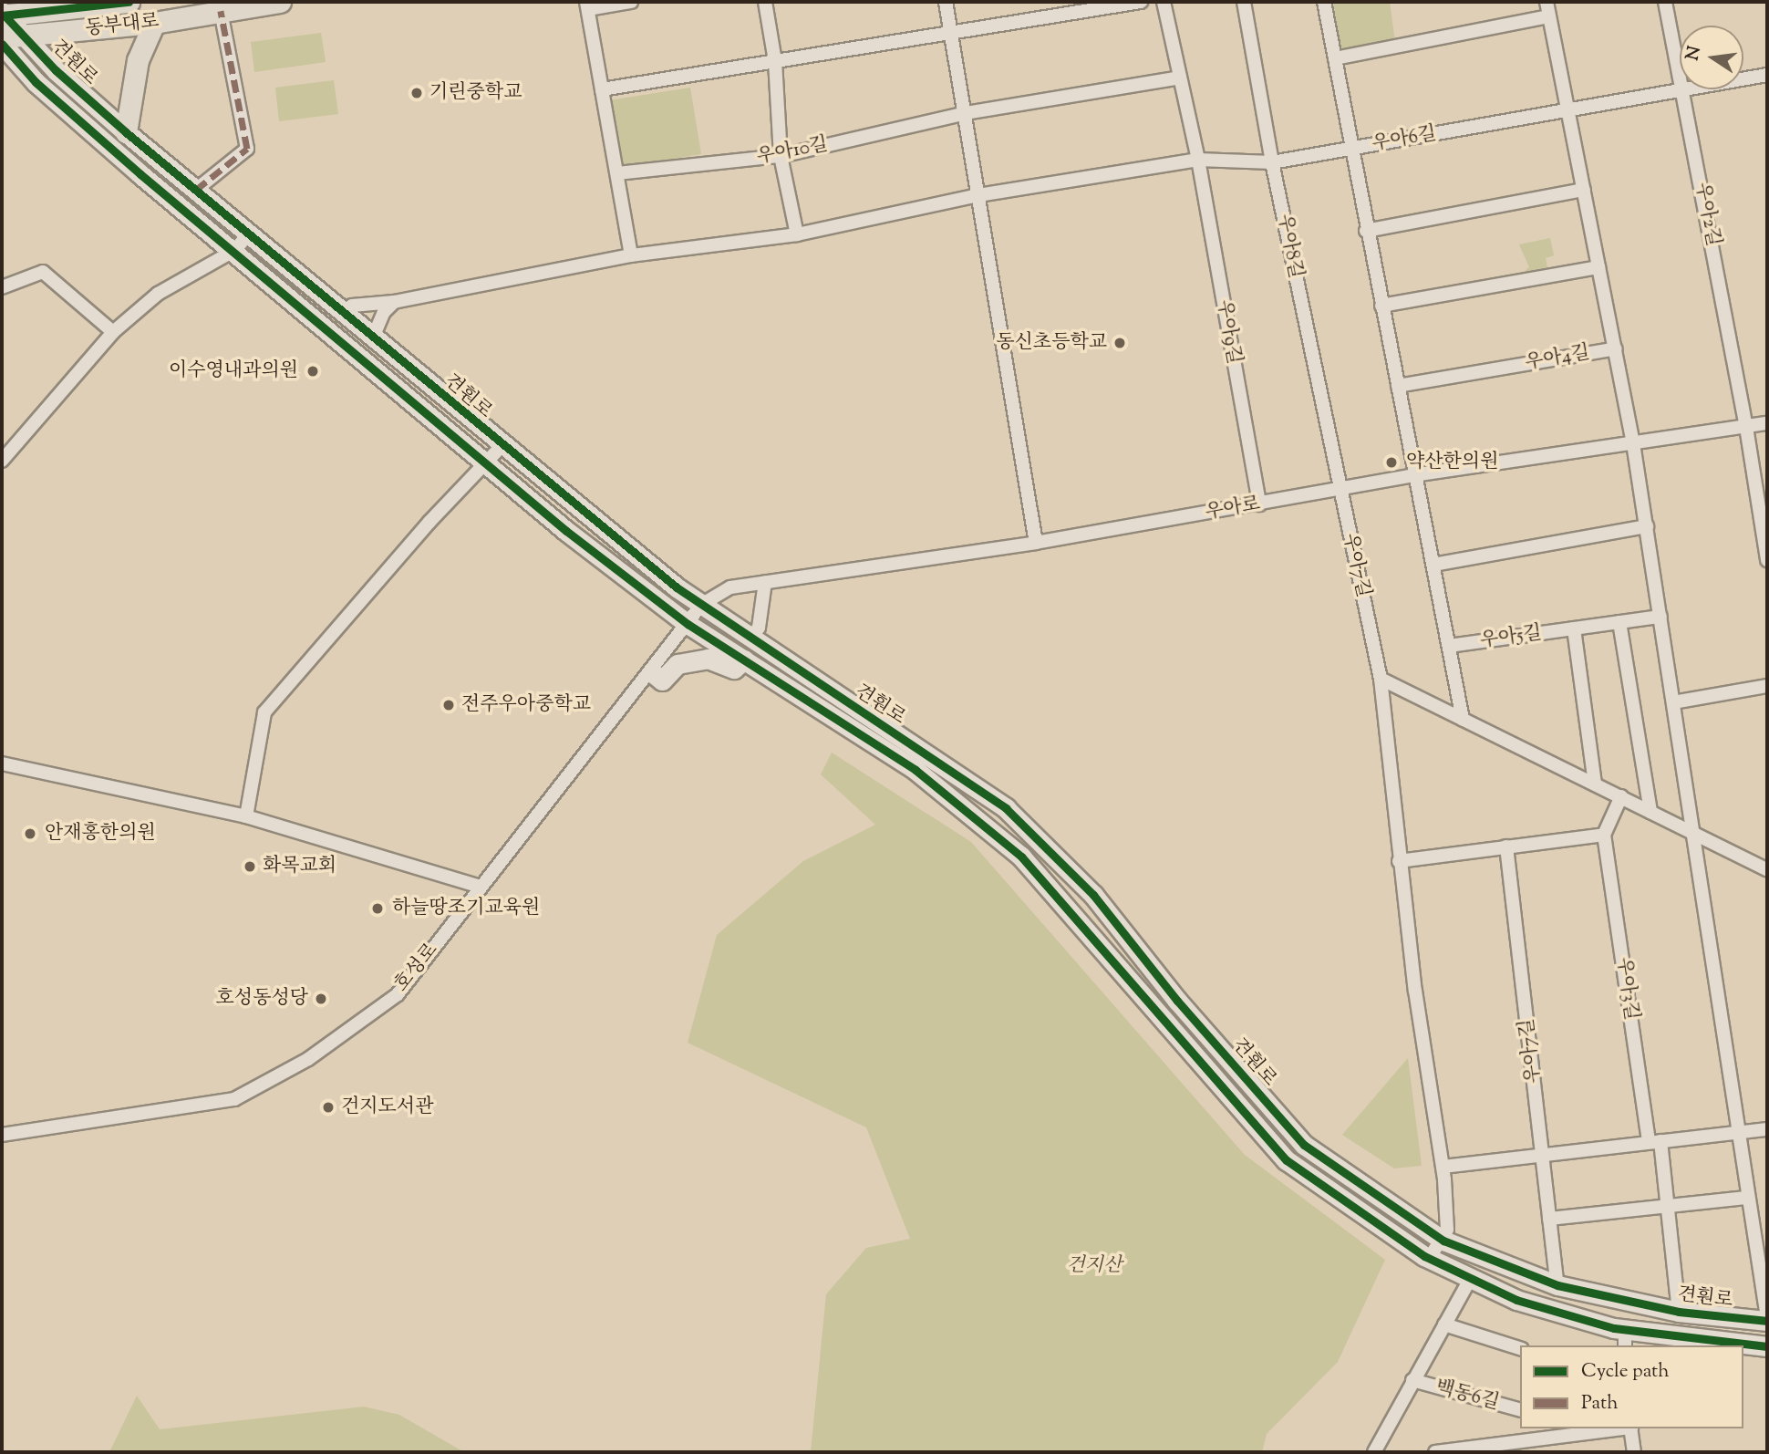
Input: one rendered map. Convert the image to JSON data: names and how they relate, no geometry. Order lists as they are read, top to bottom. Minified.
{"streets":{"main road":["동부대로"],"street":["견훤로","우아6길","우아10길","우아2길","우아8길","우아9길","우아4길","우아로","우아7길","우아5길","호성로","우아3길","백동6길"]},"crossings":[["동부대로","견훤로"],["견훤로","우아로"],["견훤로","우아7길"],["견훤로","호성로"],["견훤로","우아3길"],["우아6길","우아4길"],["우아6길","우아로"],["우아10길","우아9길"],["우아2길","우아로"],["우아8길","우아로"],["우아8길","우아7길"],["우아9길","우아로"],["우아4길","우아로"],["우아로","우아7길"],["우아로","호성로"]],"parks":["건지산"],"places":["기린중학교","동신초등학교","이수영내과의원","약산한의원","전주우아중학교","안재홍한의원","화목교회","하늘땅조기교육원","호성동성당","건지도서관"],"legend":["Cycle path","Path"],"north":"left"}
